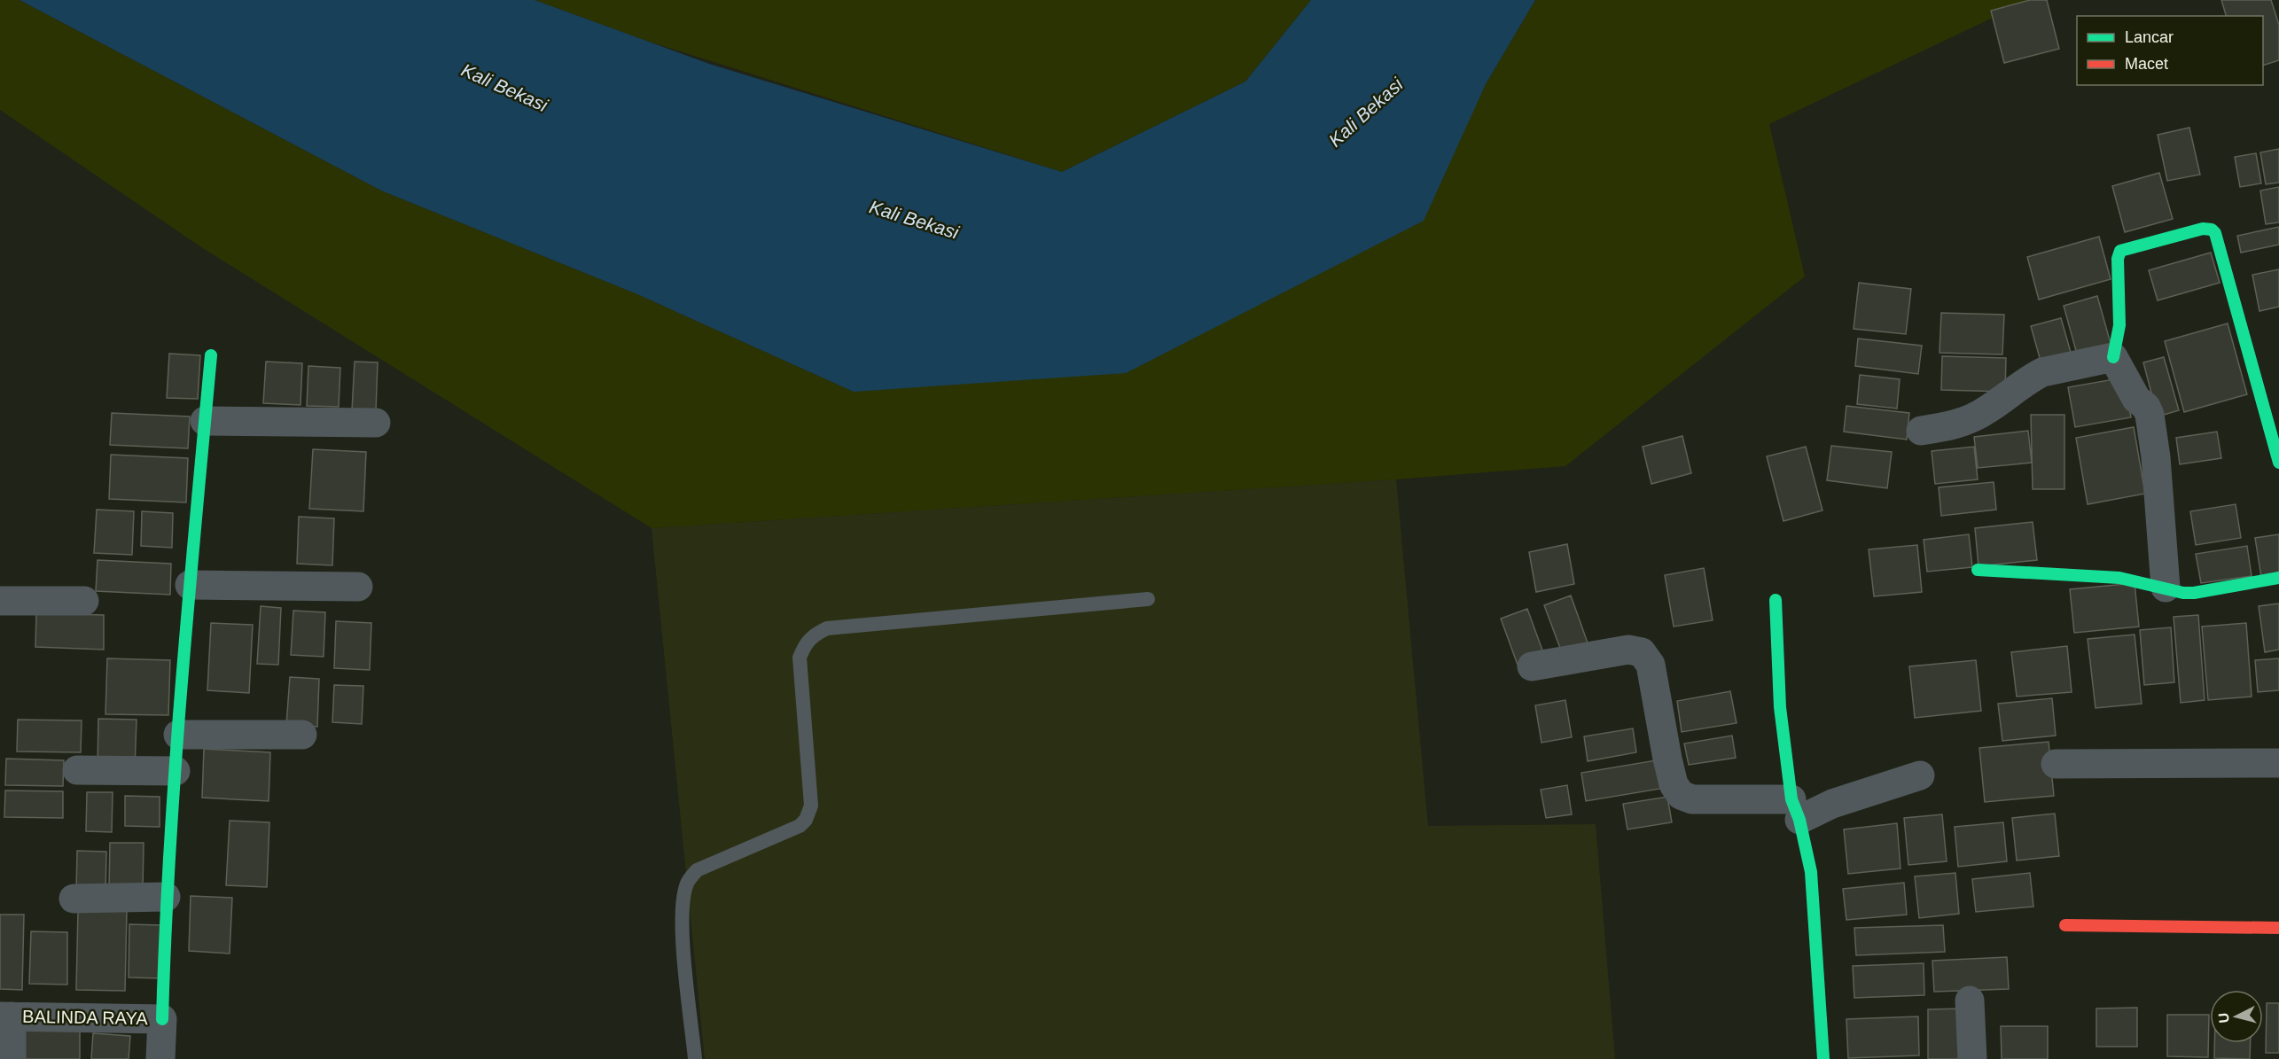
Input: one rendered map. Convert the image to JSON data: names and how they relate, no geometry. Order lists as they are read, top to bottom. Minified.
{"streets":{"street":["BALINDA RAYA"]},"water":["Kali Bekasi"],"legend":["Lancar","Macet"],"north":"left"}
